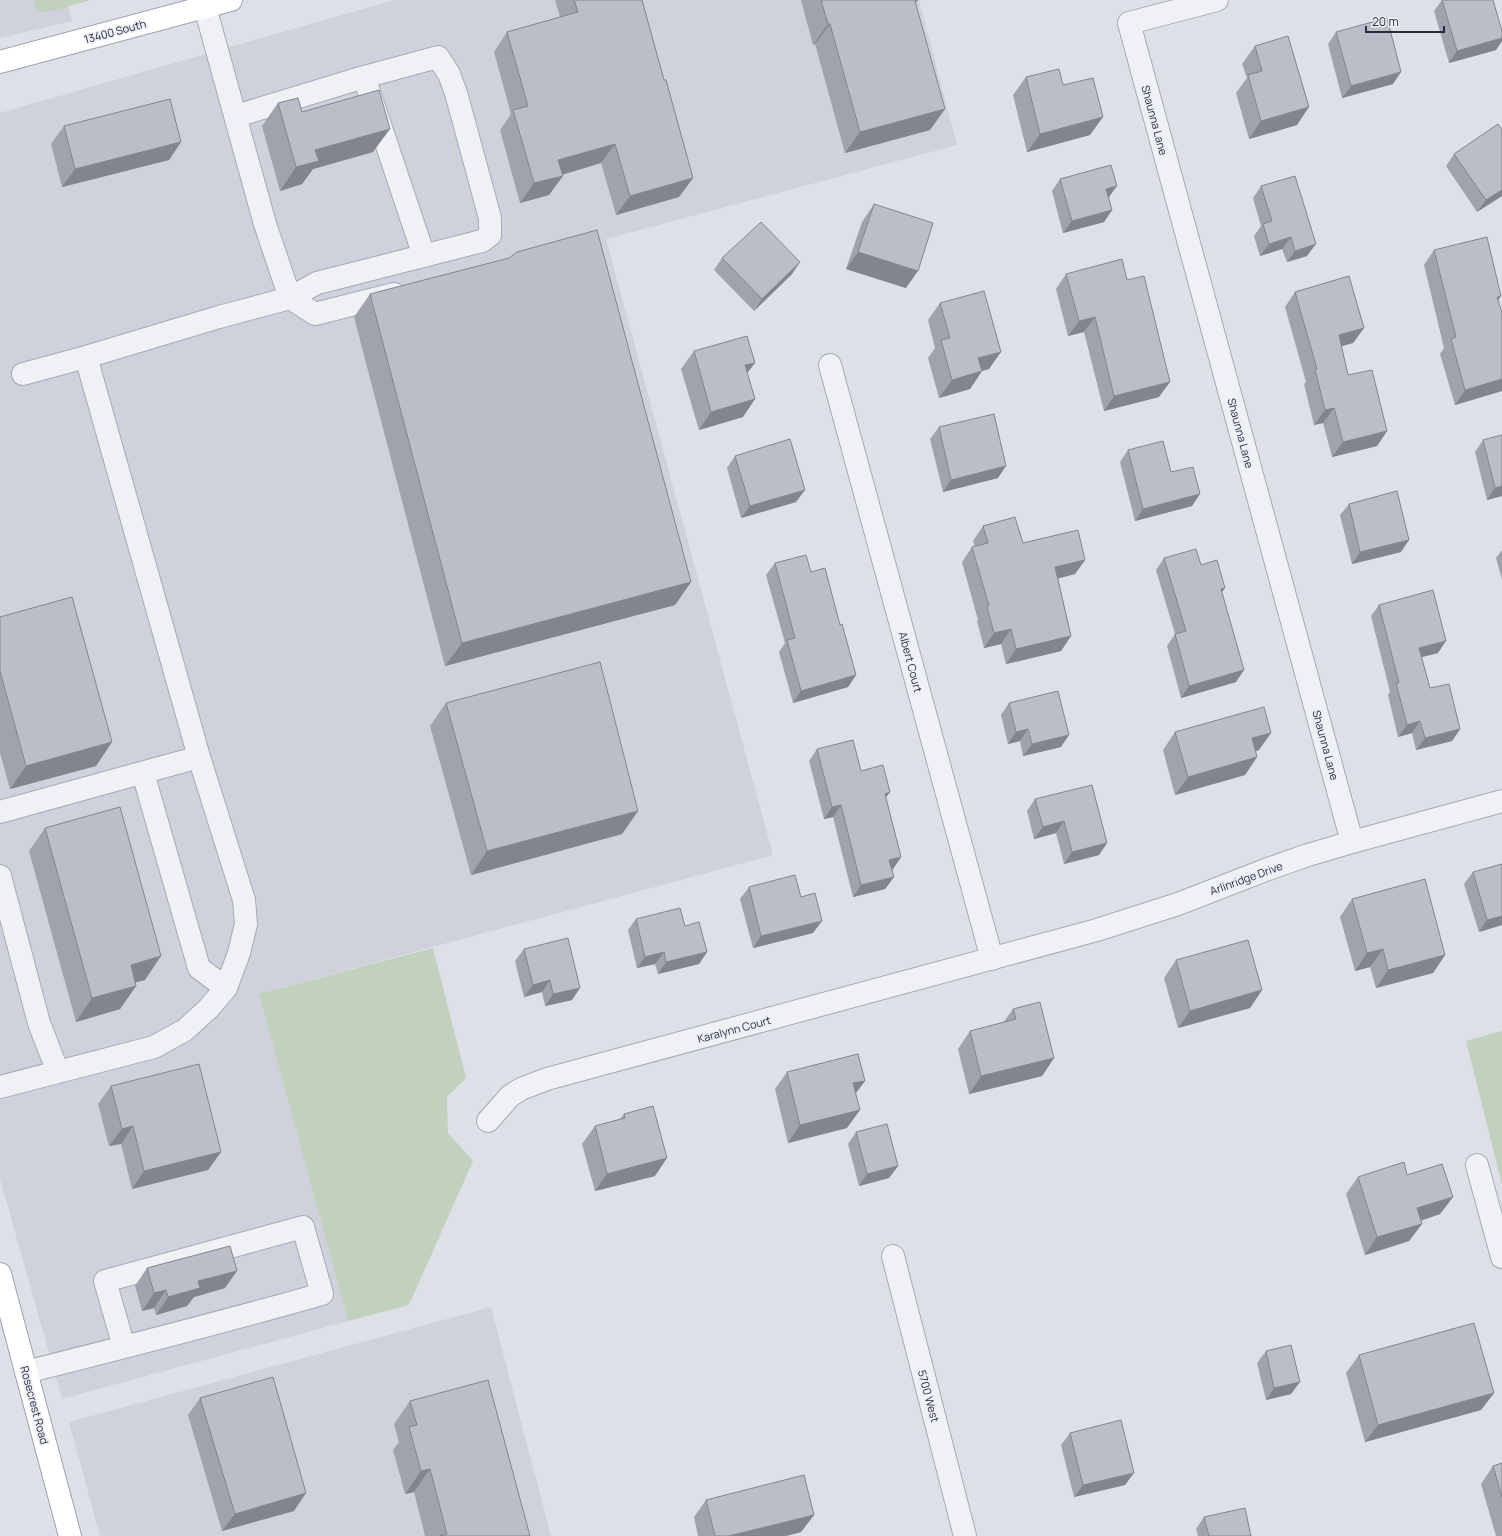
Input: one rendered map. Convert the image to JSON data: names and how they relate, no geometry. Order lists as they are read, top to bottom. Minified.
{"streets":{"main road":["13400 South","Rosecrest Road"],"street":["Shaunna Lane","Albert Court","Arlinridge Drive","Karalynn Court","5700 West"]},"crossings":[["Shaunna Lane","Arlinridge Drive"],["Albert Court","Arlinridge Drive"],["Albert Court","Karalynn Court"],["Arlinridge Drive","Karalynn Court"]],"scale_bar":"20 m"}
